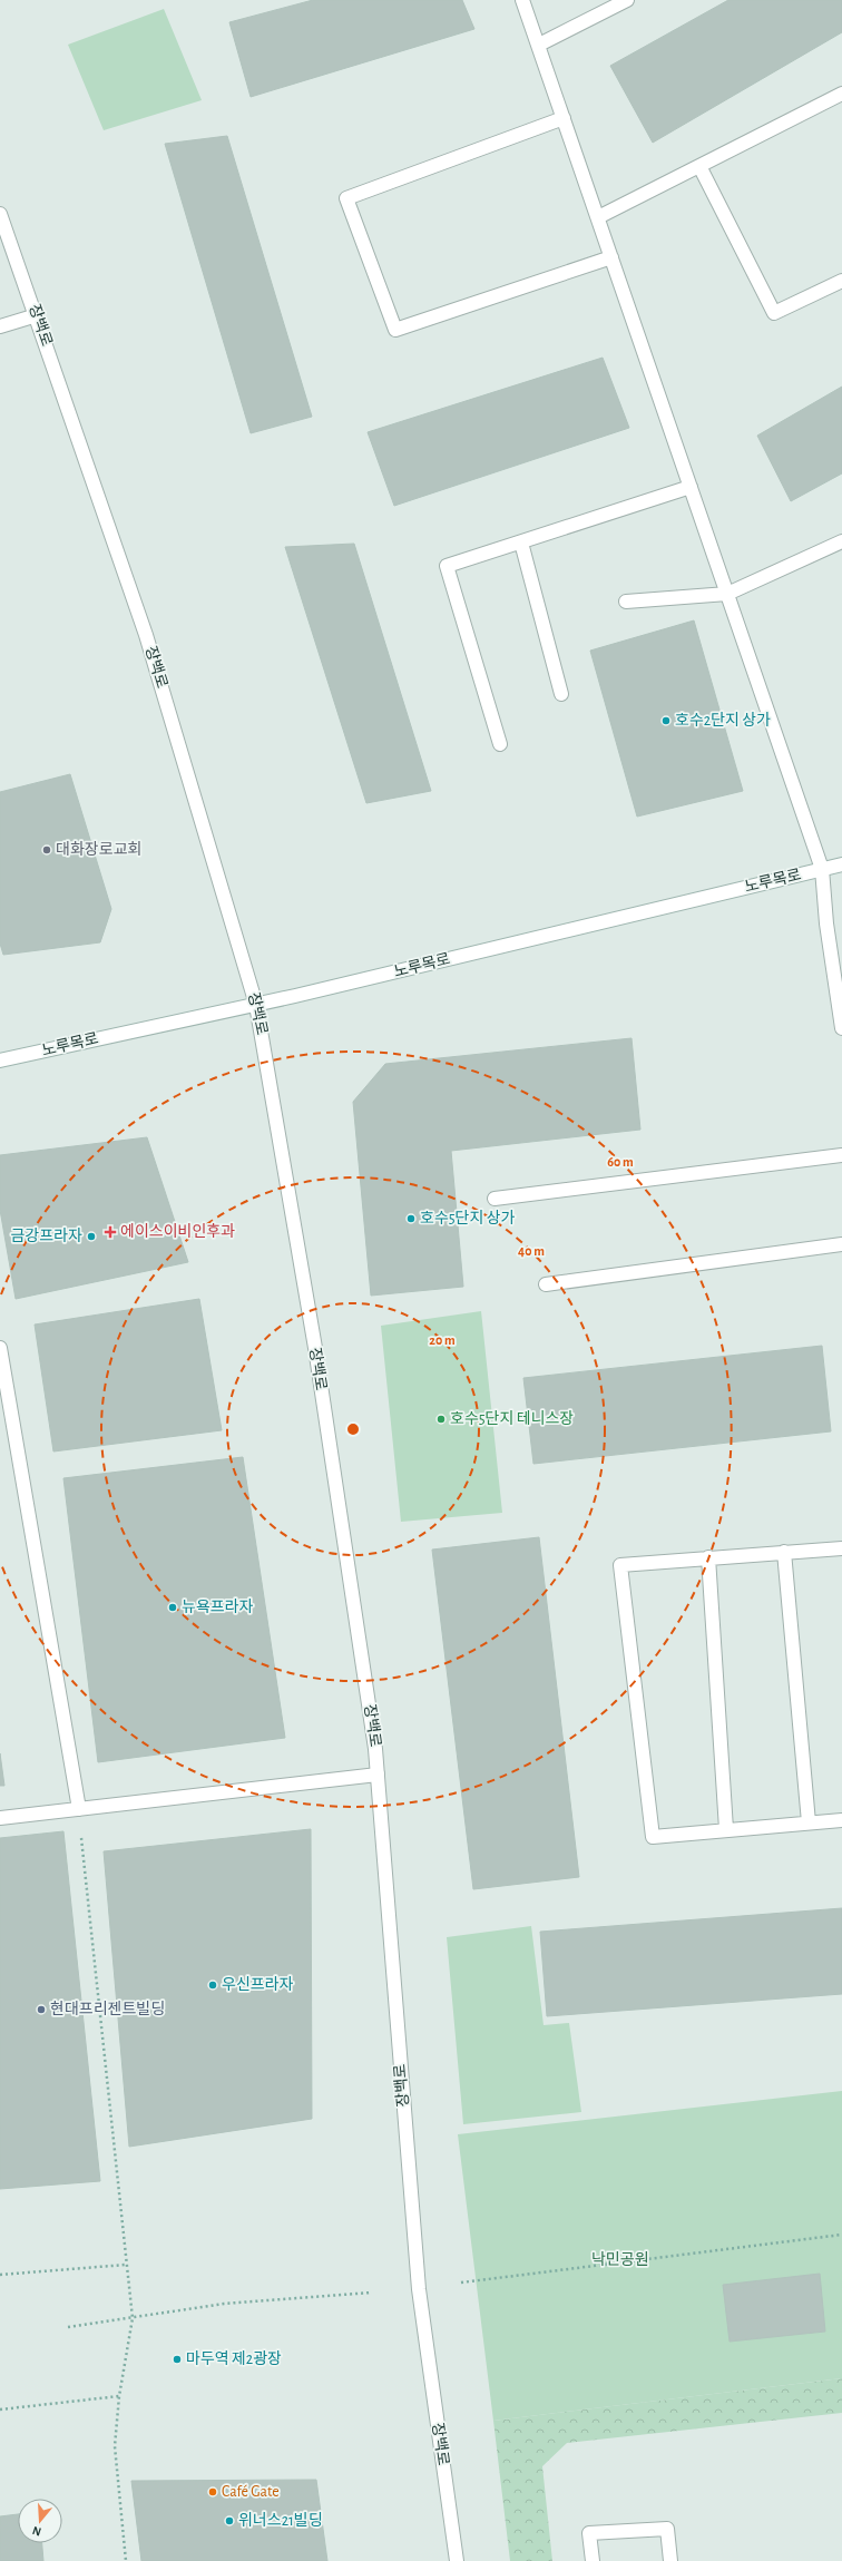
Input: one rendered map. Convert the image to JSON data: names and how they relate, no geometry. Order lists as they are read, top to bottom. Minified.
{"streets":{"street":["장백로","노루목로"]},"crossings":[["장백로","노루목로"]],"parks":["낙민공원"],"places":{"other":["호수2단지 상가","대화장로교회","호수5단지 상가","금강프라자","호수5단지 테니스장","뉴욕프라자","우신프라자","현대프리젠트빌딩","마두역 제2광장","Café Gate","위너스21빌딩"],"health":["에이스이비인후과"]},"north":"bottom","rings":["60 m","40 m","20 m"]}
